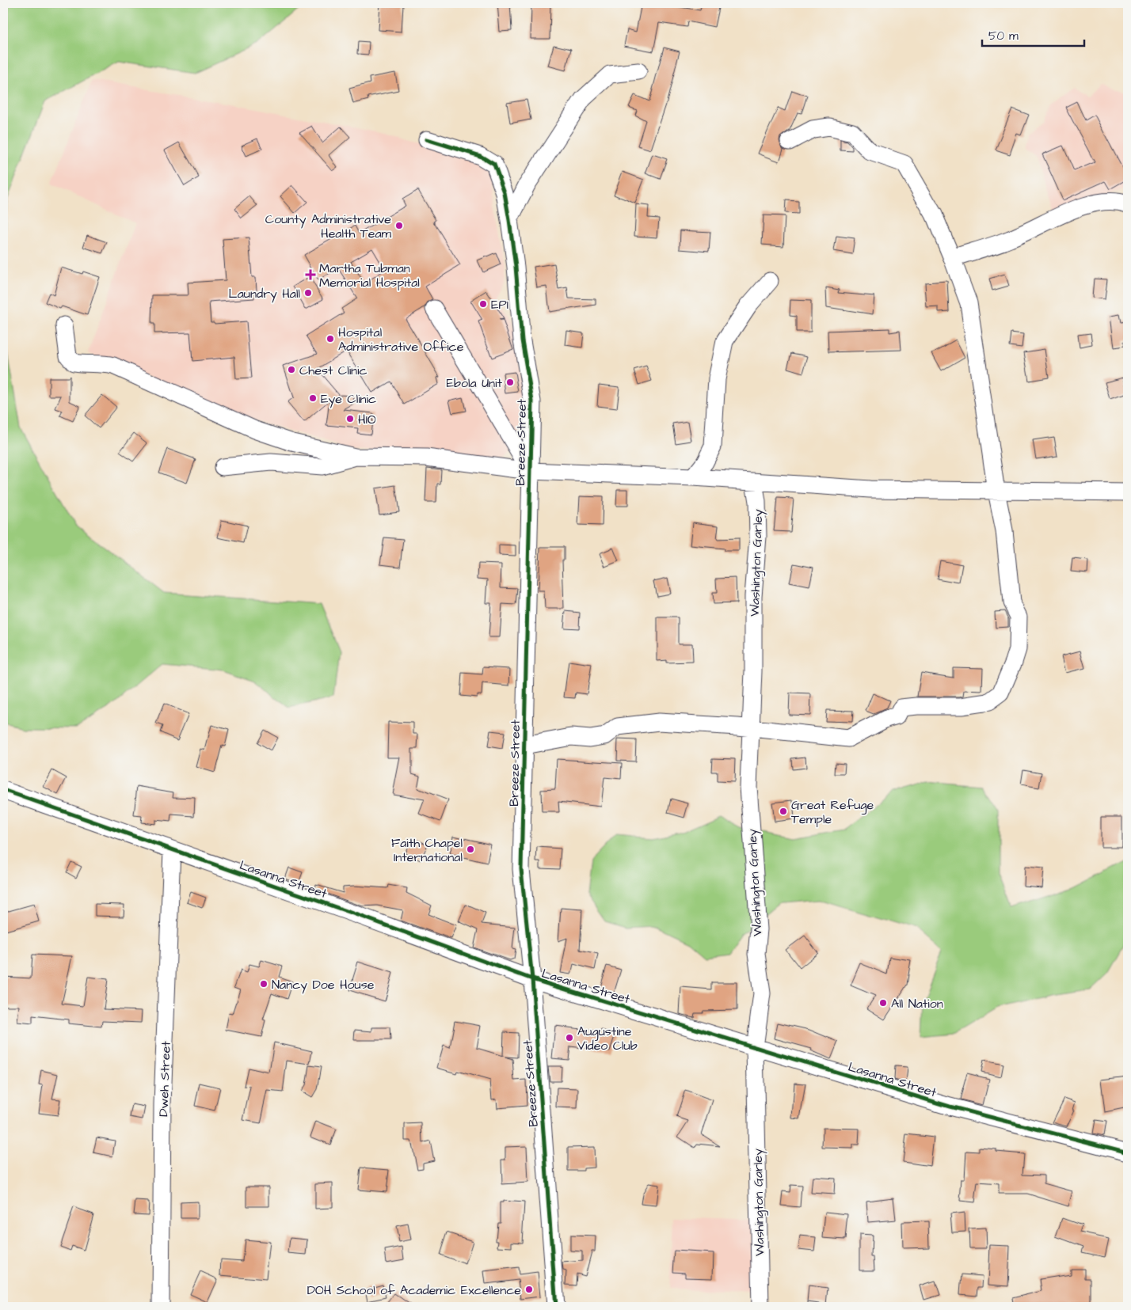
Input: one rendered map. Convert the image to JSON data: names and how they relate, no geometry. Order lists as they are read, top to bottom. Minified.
{"streets":{"street":["Breeze Street","Washington Garley","Lasanna Street","Dweh Street"]},"crossings":[["Breeze Street","Lasanna Street"],["Washington Garley","Lasanna Street"],["Lasanna Street","Dweh Street"]],"places":{"other":["County Administrative Health Team","Laundry Hall","EPI","Hospital Administrative Office","Chest Clinic","Ebola Unit","Eye Clinic","HIO","Great Refuge Temple","Faith Chapel International","Nancy Doe House","All Nation","Augustine Video Club","DOH School of Academic Excellence"],"health":["Martha Tubman Memorial Hospital"]},"scale_bar":"50 m"}
